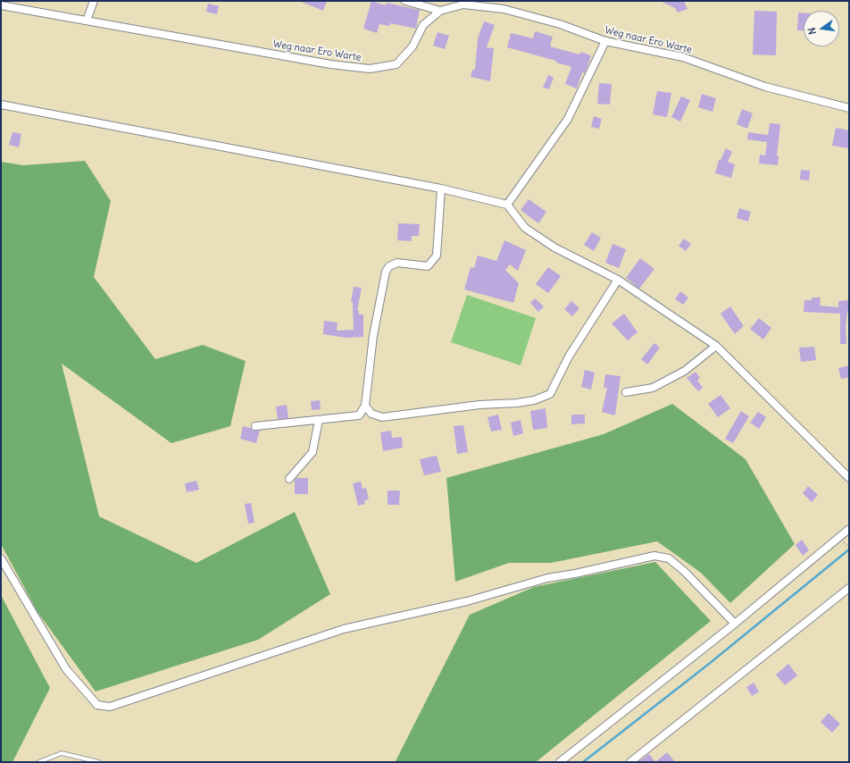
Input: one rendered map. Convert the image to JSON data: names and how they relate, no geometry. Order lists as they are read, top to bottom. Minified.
{"streets":{"street":["Weg naar Ero Warte"]},"north":"left"}
